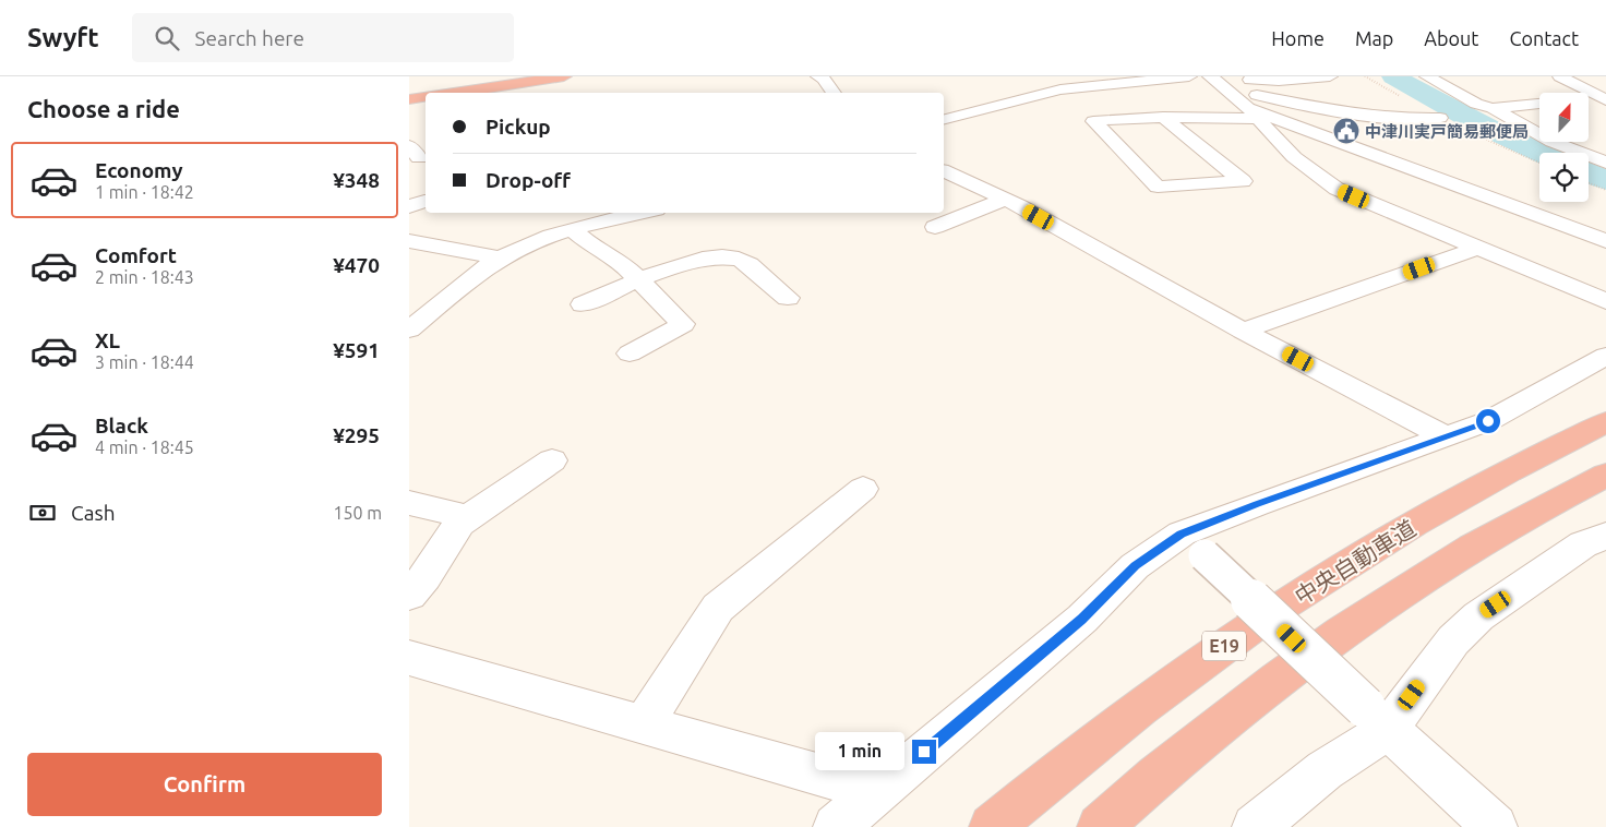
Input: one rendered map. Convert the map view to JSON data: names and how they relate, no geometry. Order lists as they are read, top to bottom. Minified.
{"streets":{"highway":["中央自動車道","E19"]},"places":{"public building":["中津川実戸簡易郵便局"]},"north":"top","page":{"header":"Swyft","search":"Search here","nav":["Home","Map","About","Contact"],"heading":"Choose a ride","banner":["Pickup","Drop-off"],"list":[{"name":"Economy","note":"1 min · 18:42","value":"¥348"},{"name":"Comfort","note":"2 min · 18:43","value":"¥470"},{"name":"XL","note":"3 min · 18:44","value":"¥591"},{"name":"Black","note":"4 min · 18:45","value":"¥295"}],"pay":["Cash","150 m"],"bubble":"1 min","buttons":"Confirm"}}
